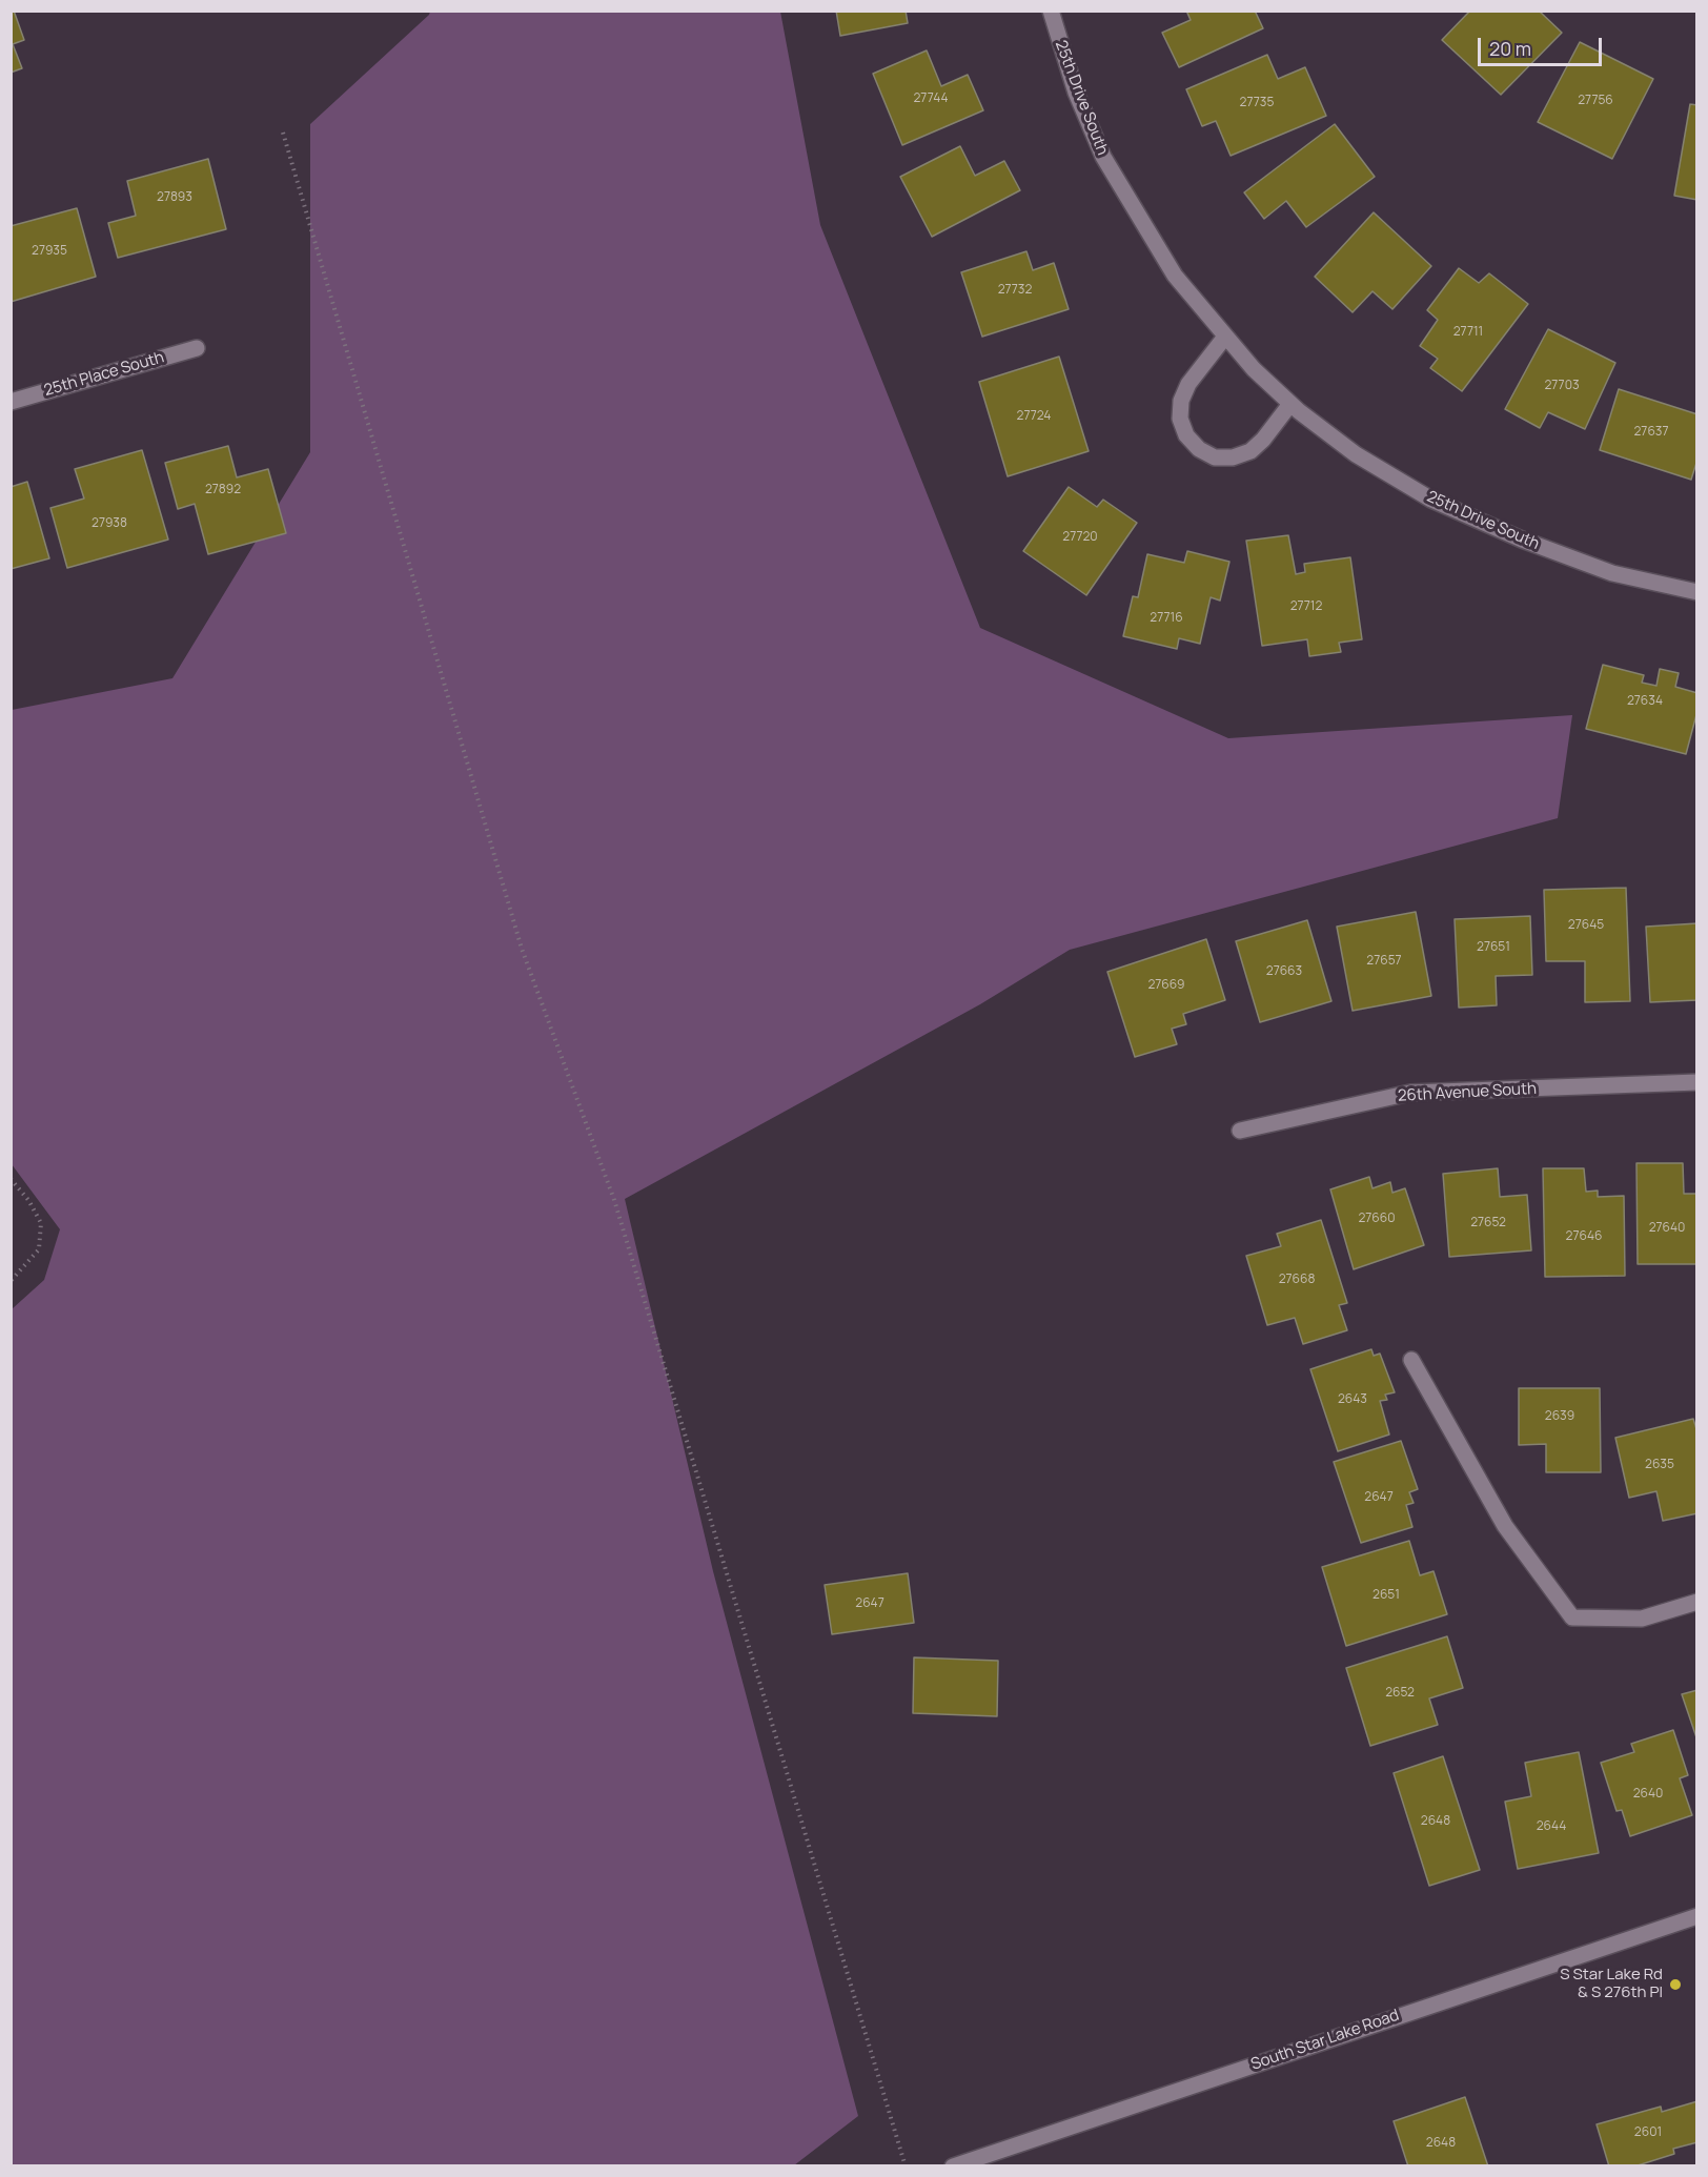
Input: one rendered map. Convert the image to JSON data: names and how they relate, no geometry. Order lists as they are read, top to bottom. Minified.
{"streets":{"street":["25th Drive South","25th Place South","26th Avenue South","South Star Lake Road"]},"places":["S Star Lake Rd & S 276th Pl"],"house_numbers":["27744","27756","27735","27893","27935","27732","27711","27703","27724","27637","27892","27938","27720","27712","27716","27634","27645","27651","27657","27663","27669","27660","27652","27640","27646","27668","2643","2639","2635","2647","2651","2647","2652","2640","2648","2644","2601","2648"],"scale_bar":"20 m"}
